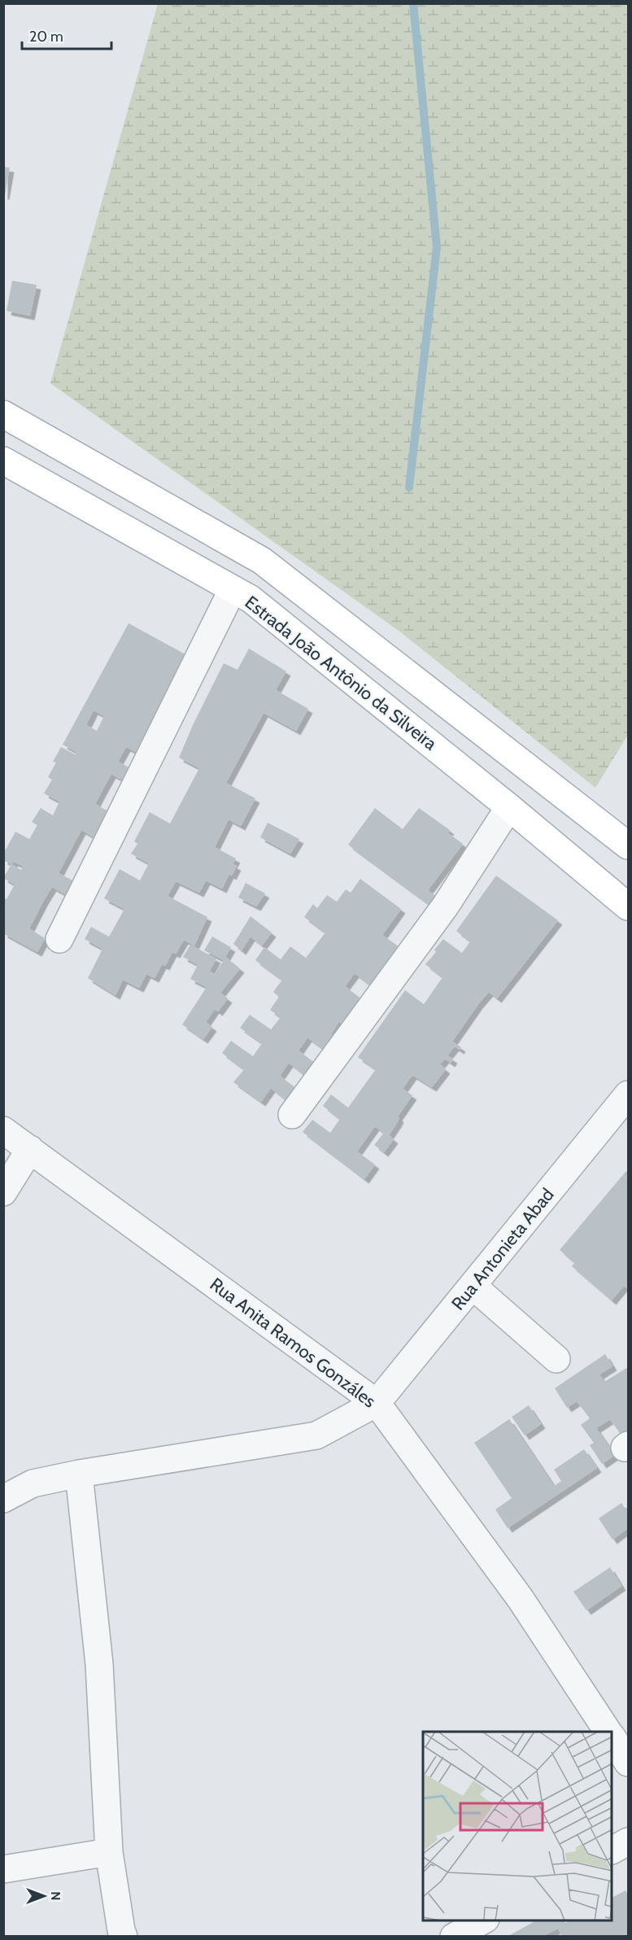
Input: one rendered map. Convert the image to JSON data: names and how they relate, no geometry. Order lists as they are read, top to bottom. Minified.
{"streets":{"main road":["Estrada João Antônio da Silveira"],"street":["Rua Antonieta Abad","Rua Anita Ramos Gonzáles"]},"crossings":[["Rua Antonieta Abad","Rua Anita Ramos Gonzáles"]],"scale_bar":"20 m","north":"right"}
